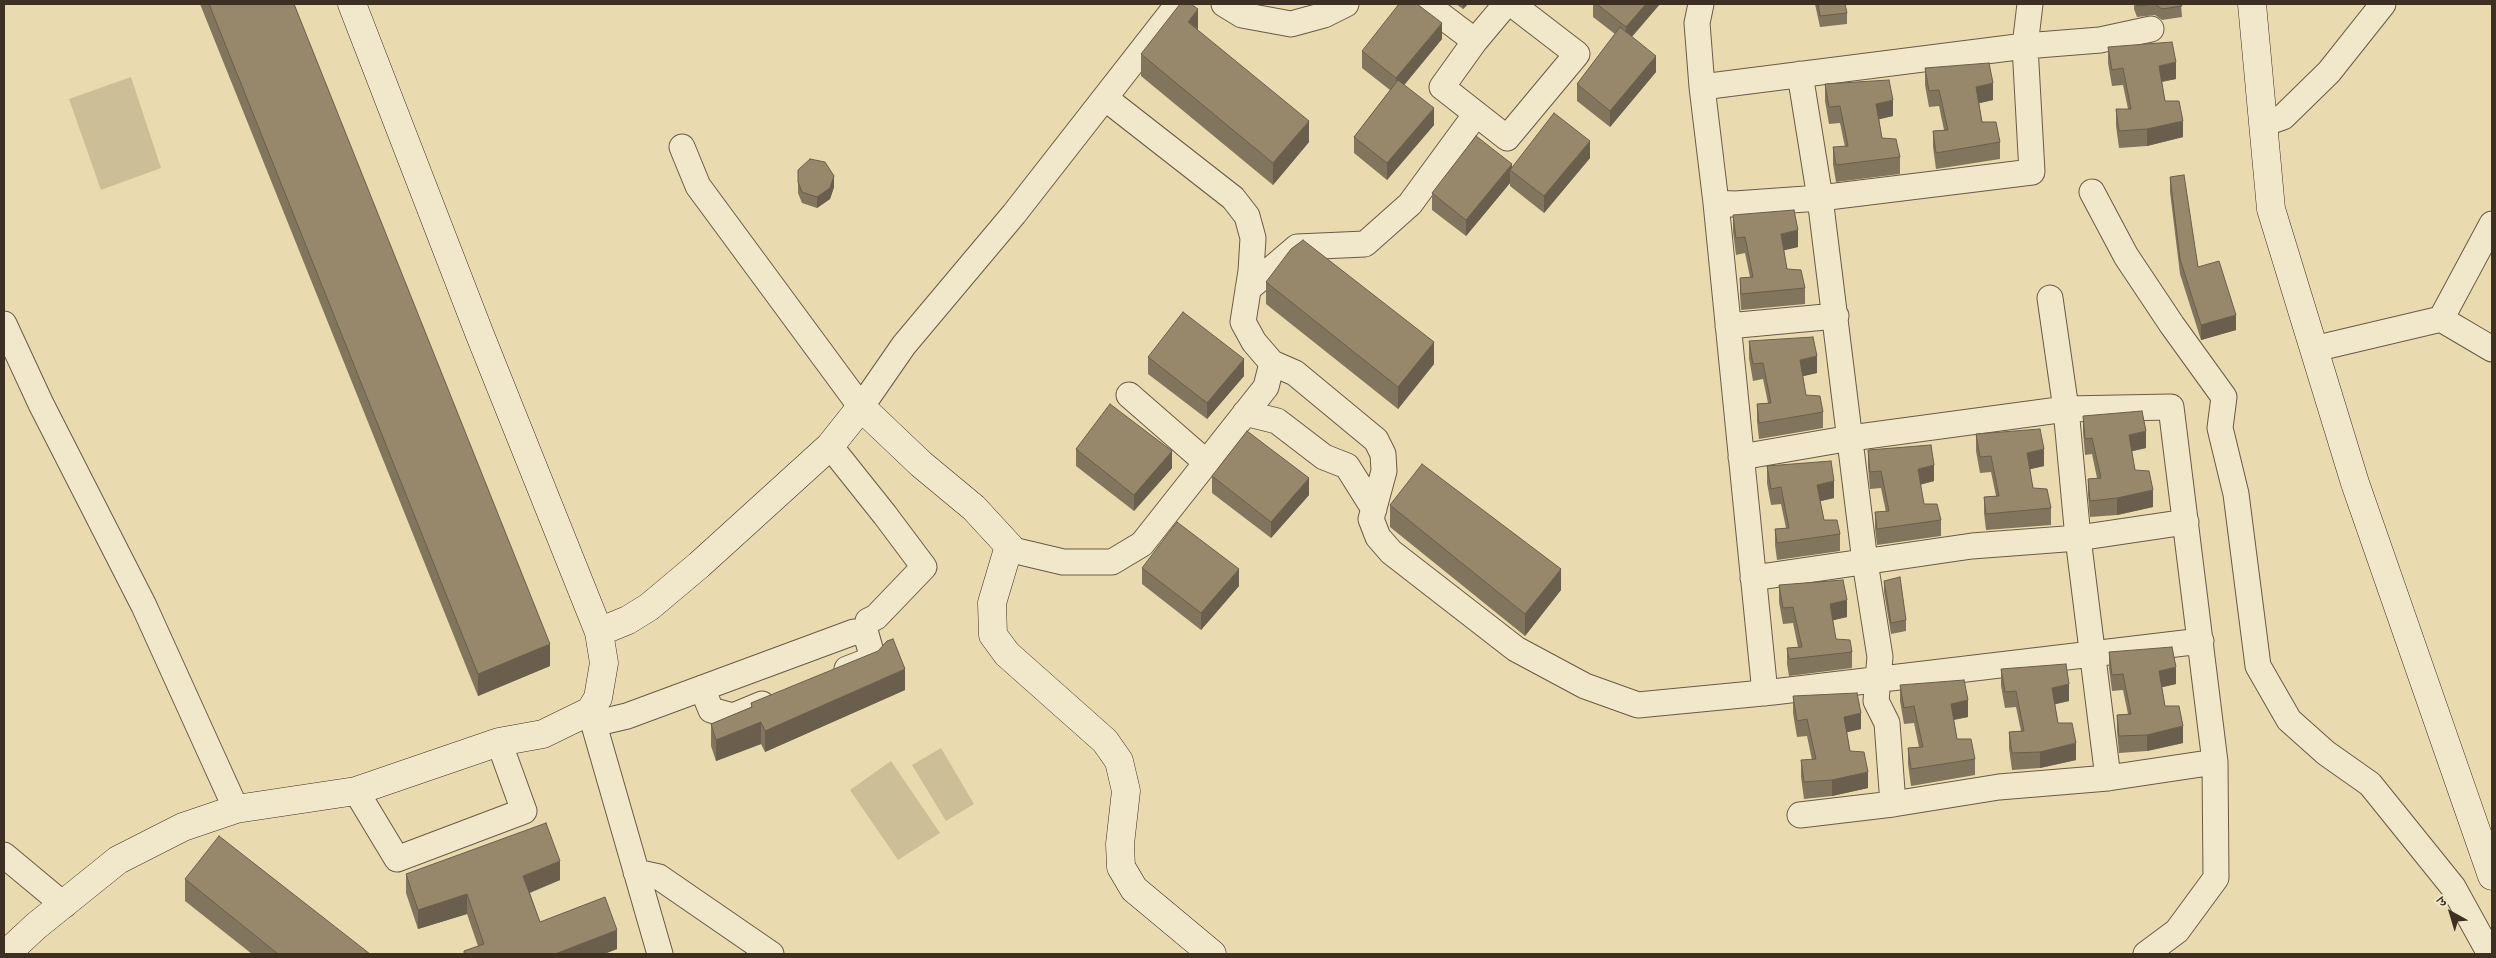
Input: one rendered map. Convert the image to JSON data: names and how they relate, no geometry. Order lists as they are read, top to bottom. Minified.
{"north":"top left"}
